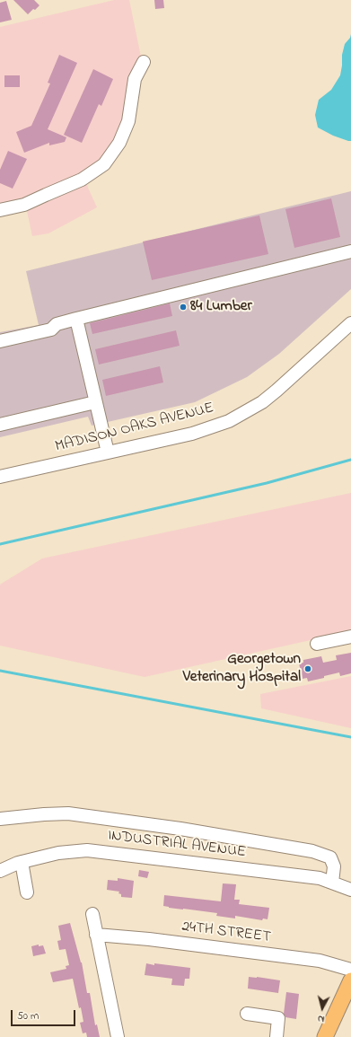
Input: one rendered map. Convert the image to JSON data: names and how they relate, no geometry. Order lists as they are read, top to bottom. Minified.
{"streets":{"street":["MADISON OAKS AVENUE","INDUSTRIAL AVENUE","24TH STREET"]},"places":["84 Lumber","Georgetown Veterinary Hospital"],"scale_bar":"50 m","north":"bottom"}
